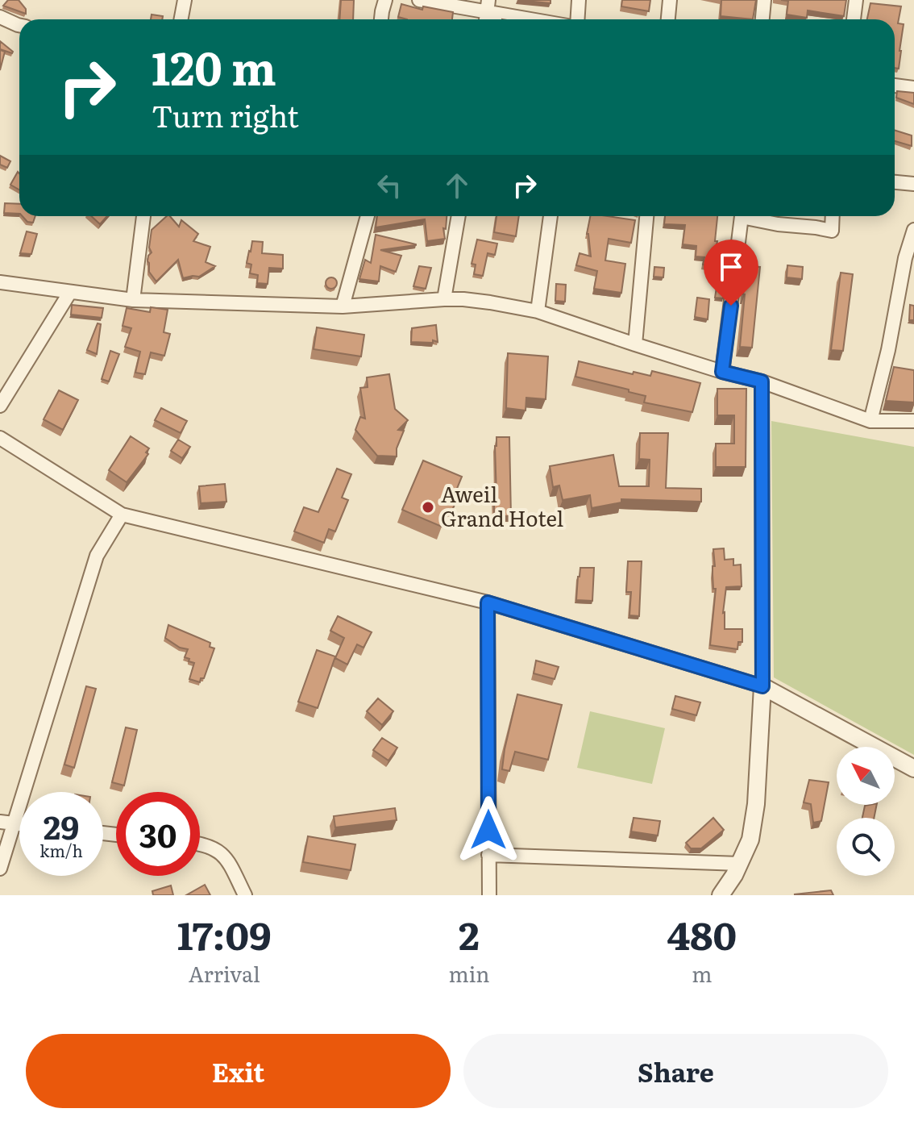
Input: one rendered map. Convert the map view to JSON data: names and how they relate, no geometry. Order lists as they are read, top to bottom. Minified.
{"places":["Aweil Grand Hotel"],"north":"top left","page":{"turn":["120 m","Turn right"],"speed":"29 km/h","limit":"30","eta":["17:09","Arrival","2","min","480","m"],"buttons":["Exit","Share"]}}
